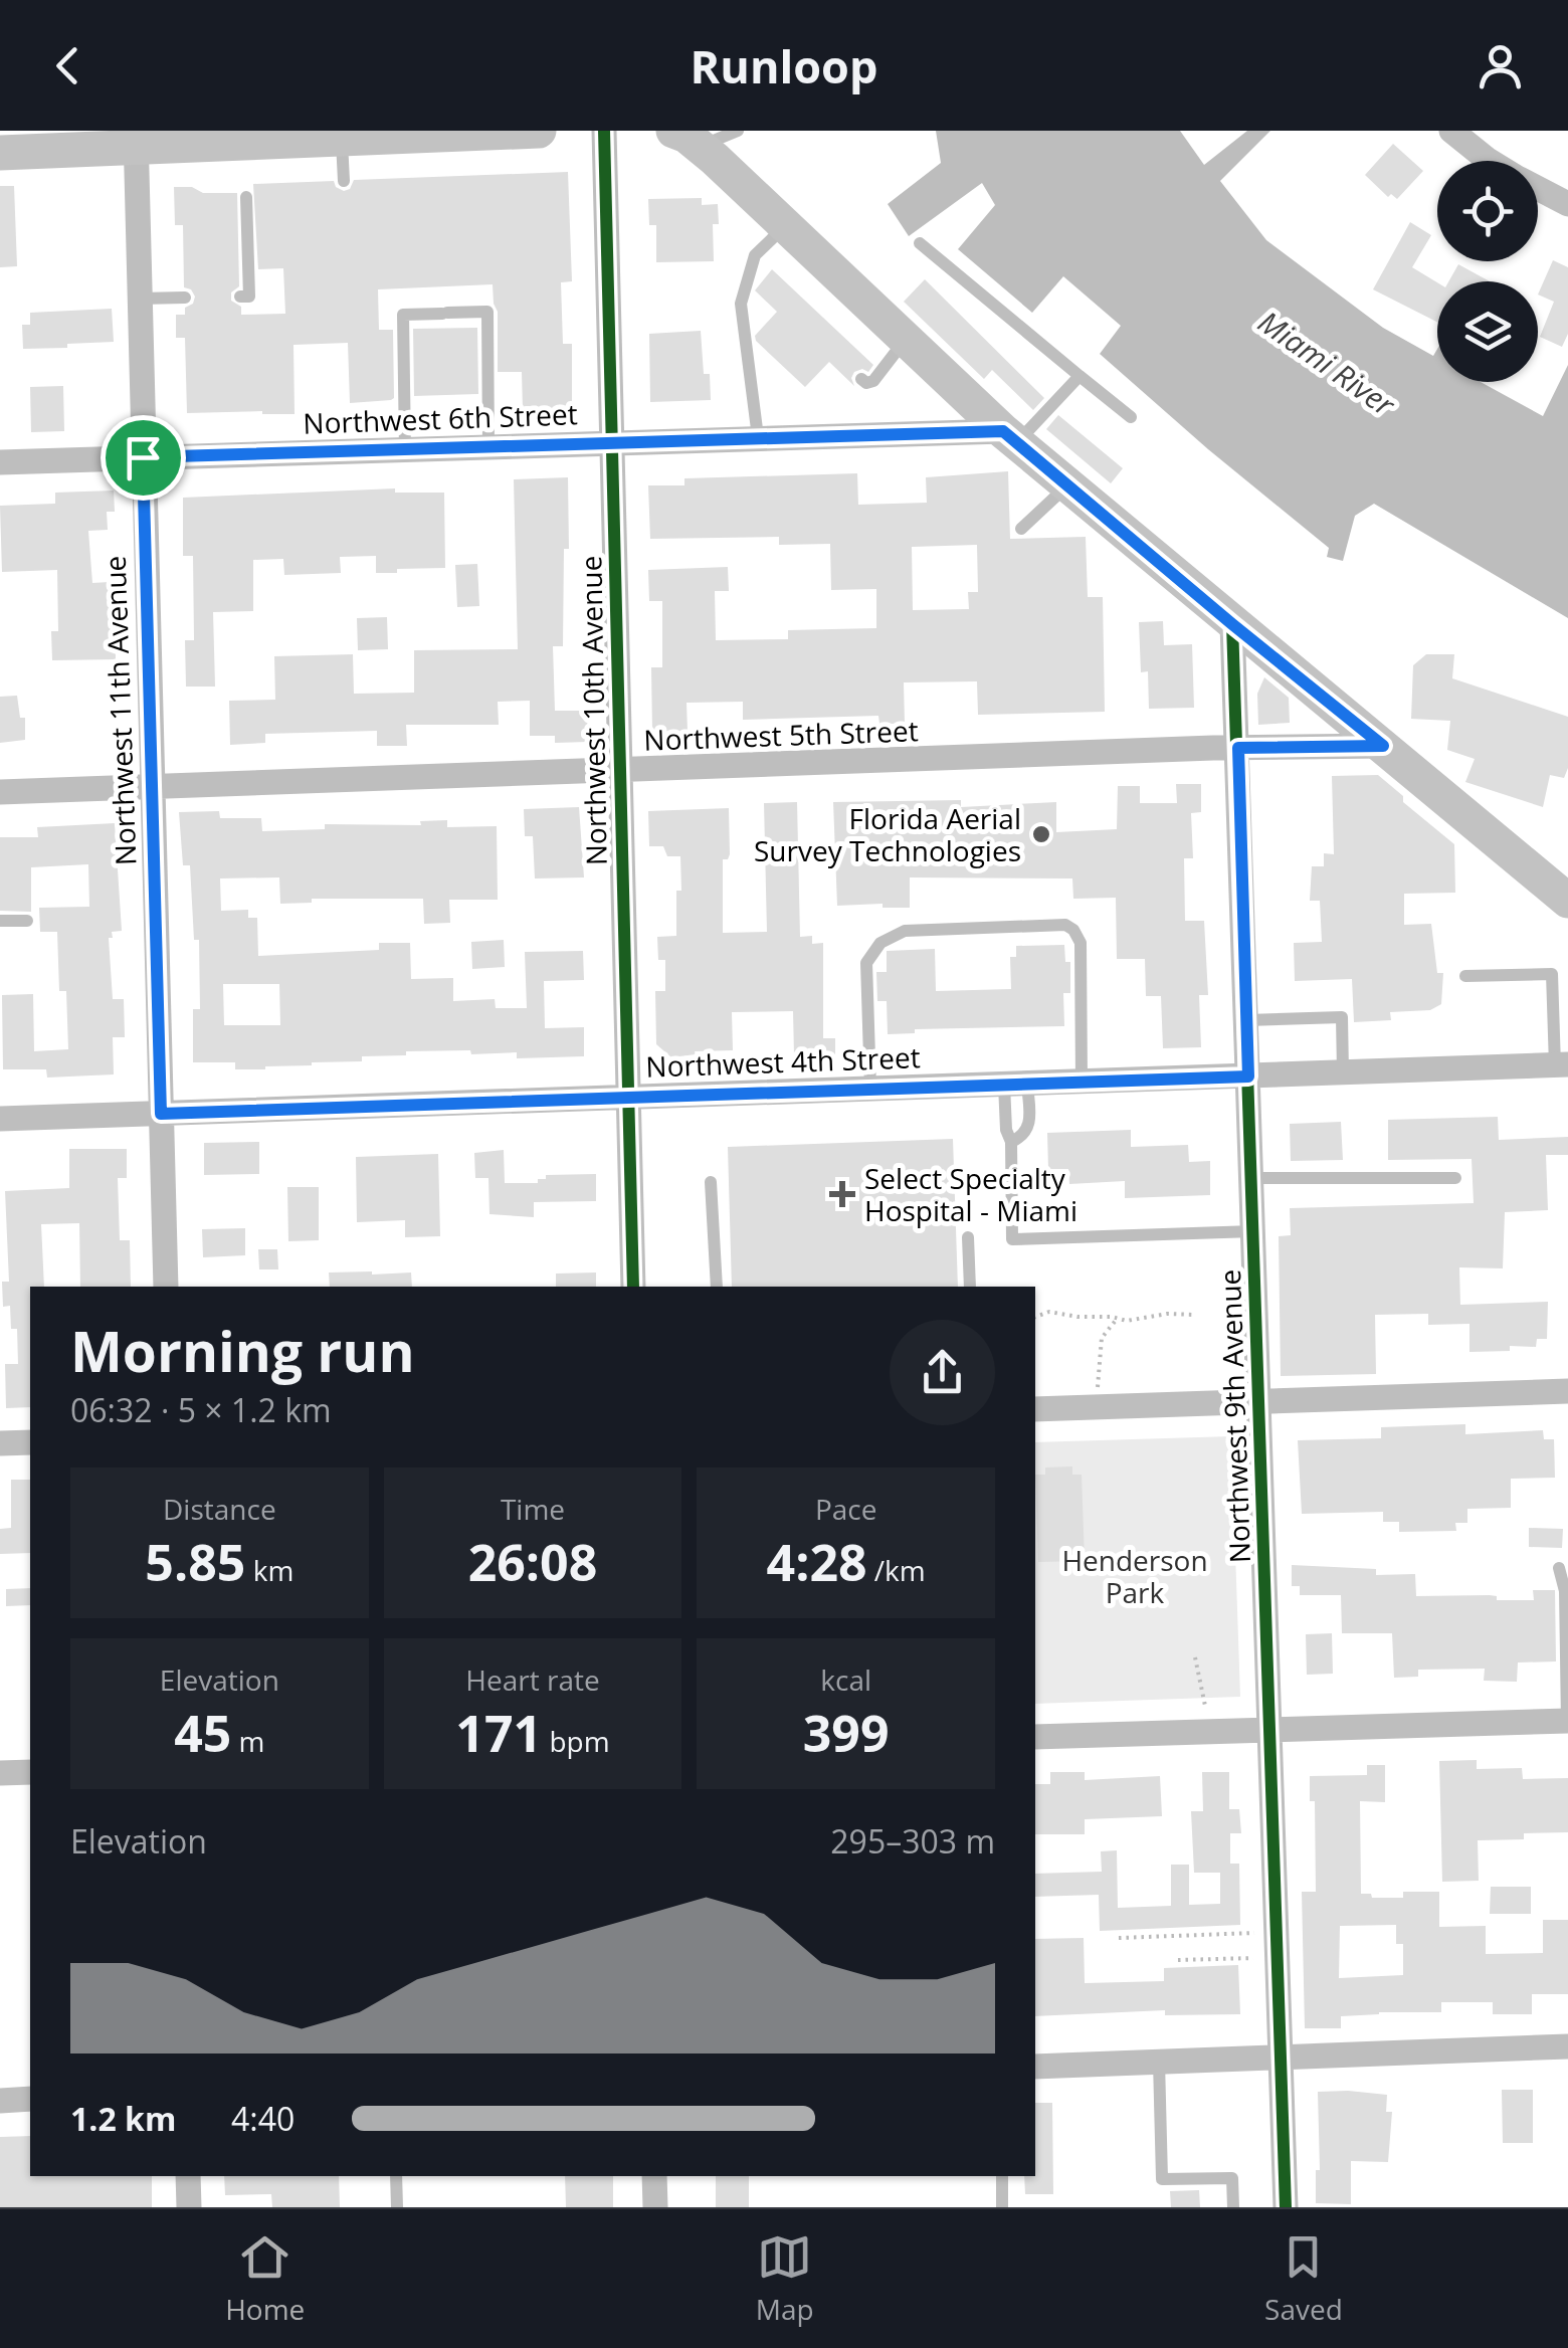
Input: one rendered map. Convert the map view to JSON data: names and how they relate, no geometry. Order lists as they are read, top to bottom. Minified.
{"streets":{"street":["Northwest 6th Street","Northwest 11th Avenue","Northwest 10th Avenue","Northwest 5th Street","Northwest 4th Street","Northwest 9th Avenue"]},"crossings":[["Northwest 6th Street","Northwest 11th Avenue"],["Northwest 6th Street","Northwest 10th Avenue"],["Northwest 11th Avenue","Northwest 5th Street"],["Northwest 11th Avenue","Northwest 4th Street"],["Northwest 10th Avenue","Northwest 5th Street"],["Northwest 10th Avenue","Northwest 4th Street"],["Northwest 5th Street","Northwest 9th Avenue"],["Northwest 4th Street","Northwest 9th Avenue"]],"water":["Miami River"],"parks":["Henderson Park"],"places":{"other":["Florida Aerial Survey Technologies"],"health":["Select Specialty Hospital - Miami"]},"page":{"header":"Runloop","heading":["Morning run","06:32 · 5 × 1.2 km"],"stats":[["Distance","5.85 km"],["Time","26:08"],["Pace","4:28 /km"],["Elevation","45 m"],["Heart rate","171 bpm"],["kcal","399"]],"chart":["Elevation","295–303 m"],"list":[{"name":"1.2 km","note":"4:40"}],"tabs":["Home","Map","Saved"]}}
